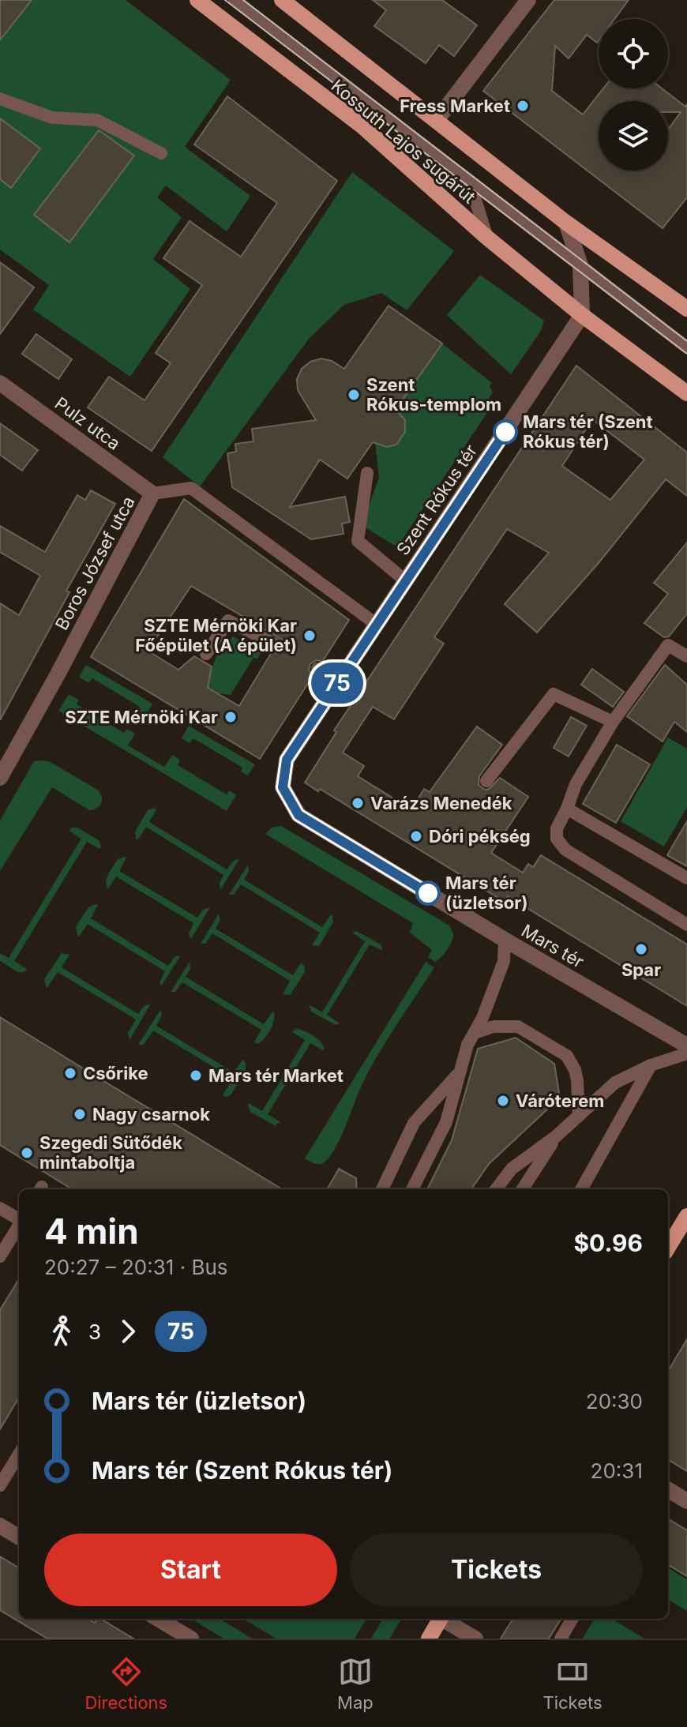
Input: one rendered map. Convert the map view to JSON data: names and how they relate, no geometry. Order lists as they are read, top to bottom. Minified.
{"streets":{"main road":["Kossuth Lajos sugárút"],"street":["Pulz utca","Szent Rókus tér","Boros József utca","Mars tér"]},"crossings":[["Kossuth Lajos sugárút","Szent Rókus tér"],["Pulz utca","Boros József utca"],["Szent Rókus tér","Mars tér"]],"places":["Fress Market","Szent Rókus-templom","Mars tér (Szent Rókus tér)","SZTE Mérnöki Kar Főépület (A épület)","SZTE Mérnöki Kar","Varázs Menedék","Dóri pékség","Mars tér (üzletsor)","Spar","Csőrike","Mars tér Market","Váróterem","Nagy csarnok","Szegedi Sütődék mintaboltja"],"lines":["bus line 75"],"page":{"on_map":"75","heading":["4 min","20:27 – 20:31 · Bus","$0.96"],"legs":["3","75"],"list":[{"name":"Mars tér (üzletsor)","value":"20:30"},{"name":"Mars tér (Szent Rókus tér)","value":"20:31"}],"buttons":["Start","Tickets"],"tabs":["Directions","Map","Tickets"]}}
